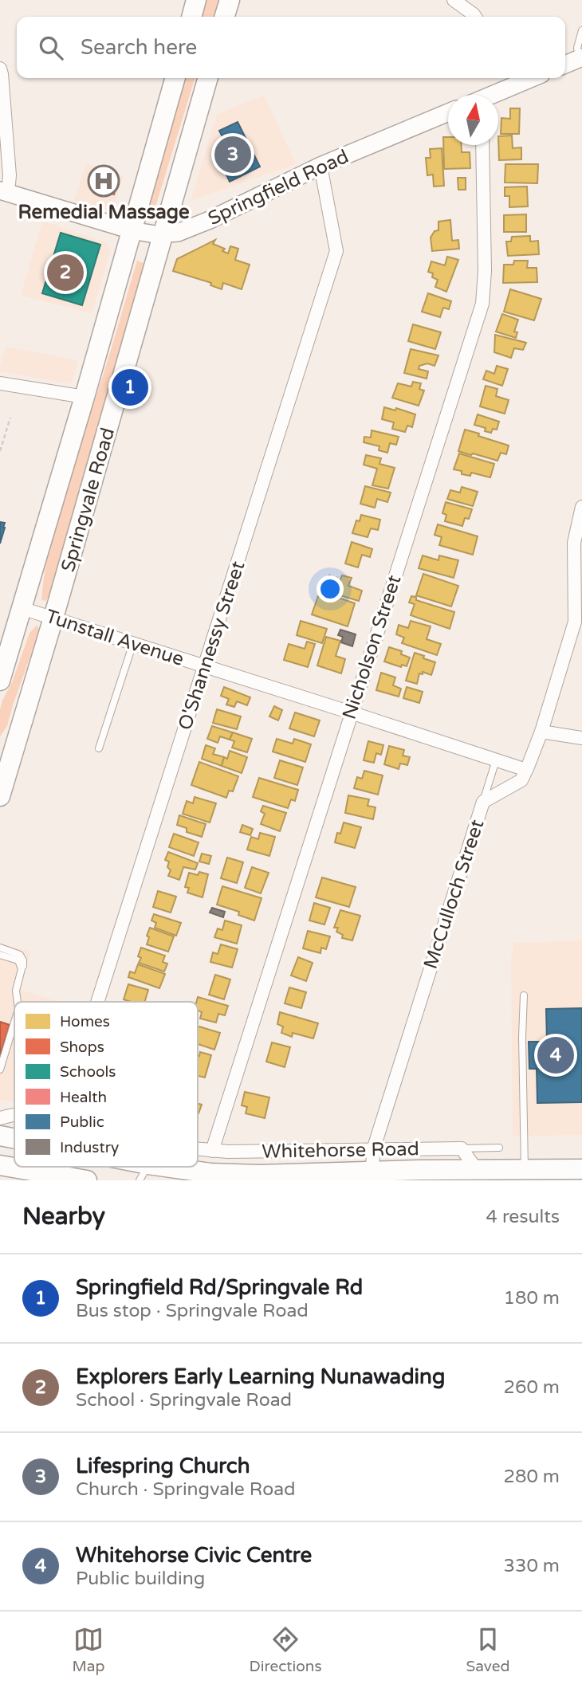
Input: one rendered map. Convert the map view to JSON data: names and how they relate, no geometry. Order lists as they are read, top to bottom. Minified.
{"streets":{"highway":["Springvale Road","Whitehorse Road"],"main road":["Springfield Road"],"street":["Tunstall Avenue","O'Shannessy Street","Nicholson Street","McCulloch Street"]},"crossings":[["Springfield Road","Springvale Road"],["Springfield Road","O'Shannessy Street"],["Springvale Road","Tunstall Avenue"],["Tunstall Avenue","O'Shannessy Street"],["Tunstall Avenue","Nicholson Street"],["Tunstall Avenue","McCulloch Street"],["Nicholson Street","Whitehorse Road"],["McCulloch Street","Whitehorse Road"]],"places":{"hospital":["Remedial Massage"]},"legend":["Homes","Shops","Schools","Health","Public","Industry"],"north":"top","page":{"search":"Search here","pins":["3","2","1","4"],"heading":["Nearby","4 results"],"list":[{"mark":"1","name":"Springfield Rd/Springvale Rd","note":"Bus stop · Springvale Road","value":"180 m"},{"mark":"2","name":"Explorers Early Learning Nunawading","note":"School · Springvale Road","value":"260 m"},{"mark":"3","name":"Lifespring Church","note":"Church · Springvale Road","value":"280 m"},{"mark":"4","name":"Whitehorse Civic Centre","note":"Public building","value":"330 m"}],"nav":["Map","Directions","Saved"]}}
